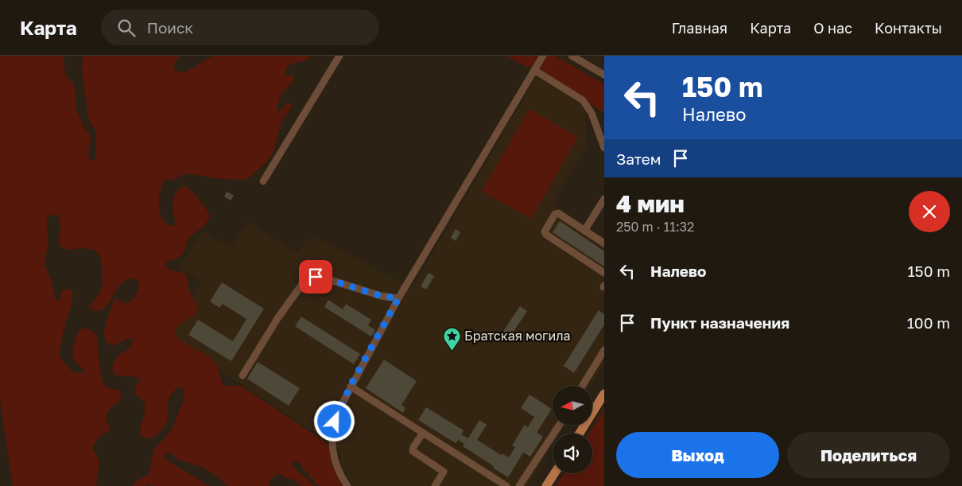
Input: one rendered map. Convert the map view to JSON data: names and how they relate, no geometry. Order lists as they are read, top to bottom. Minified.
{"places":{"place":["Братская могила"]},"north":"left","page":{"header":"Карта","search":"Поиск","nav":["Главная","Карта","О нас","Контакты"],"turn":["150 m","Налево"],"then":"Затем","heading":["4 мин","250 m · 11:32"],"list":[{"name":"Налево","value":"150 m"},{"name":"Пункт назначения","value":"100 m"}],"buttons":["Выход","Поделиться"]}}
